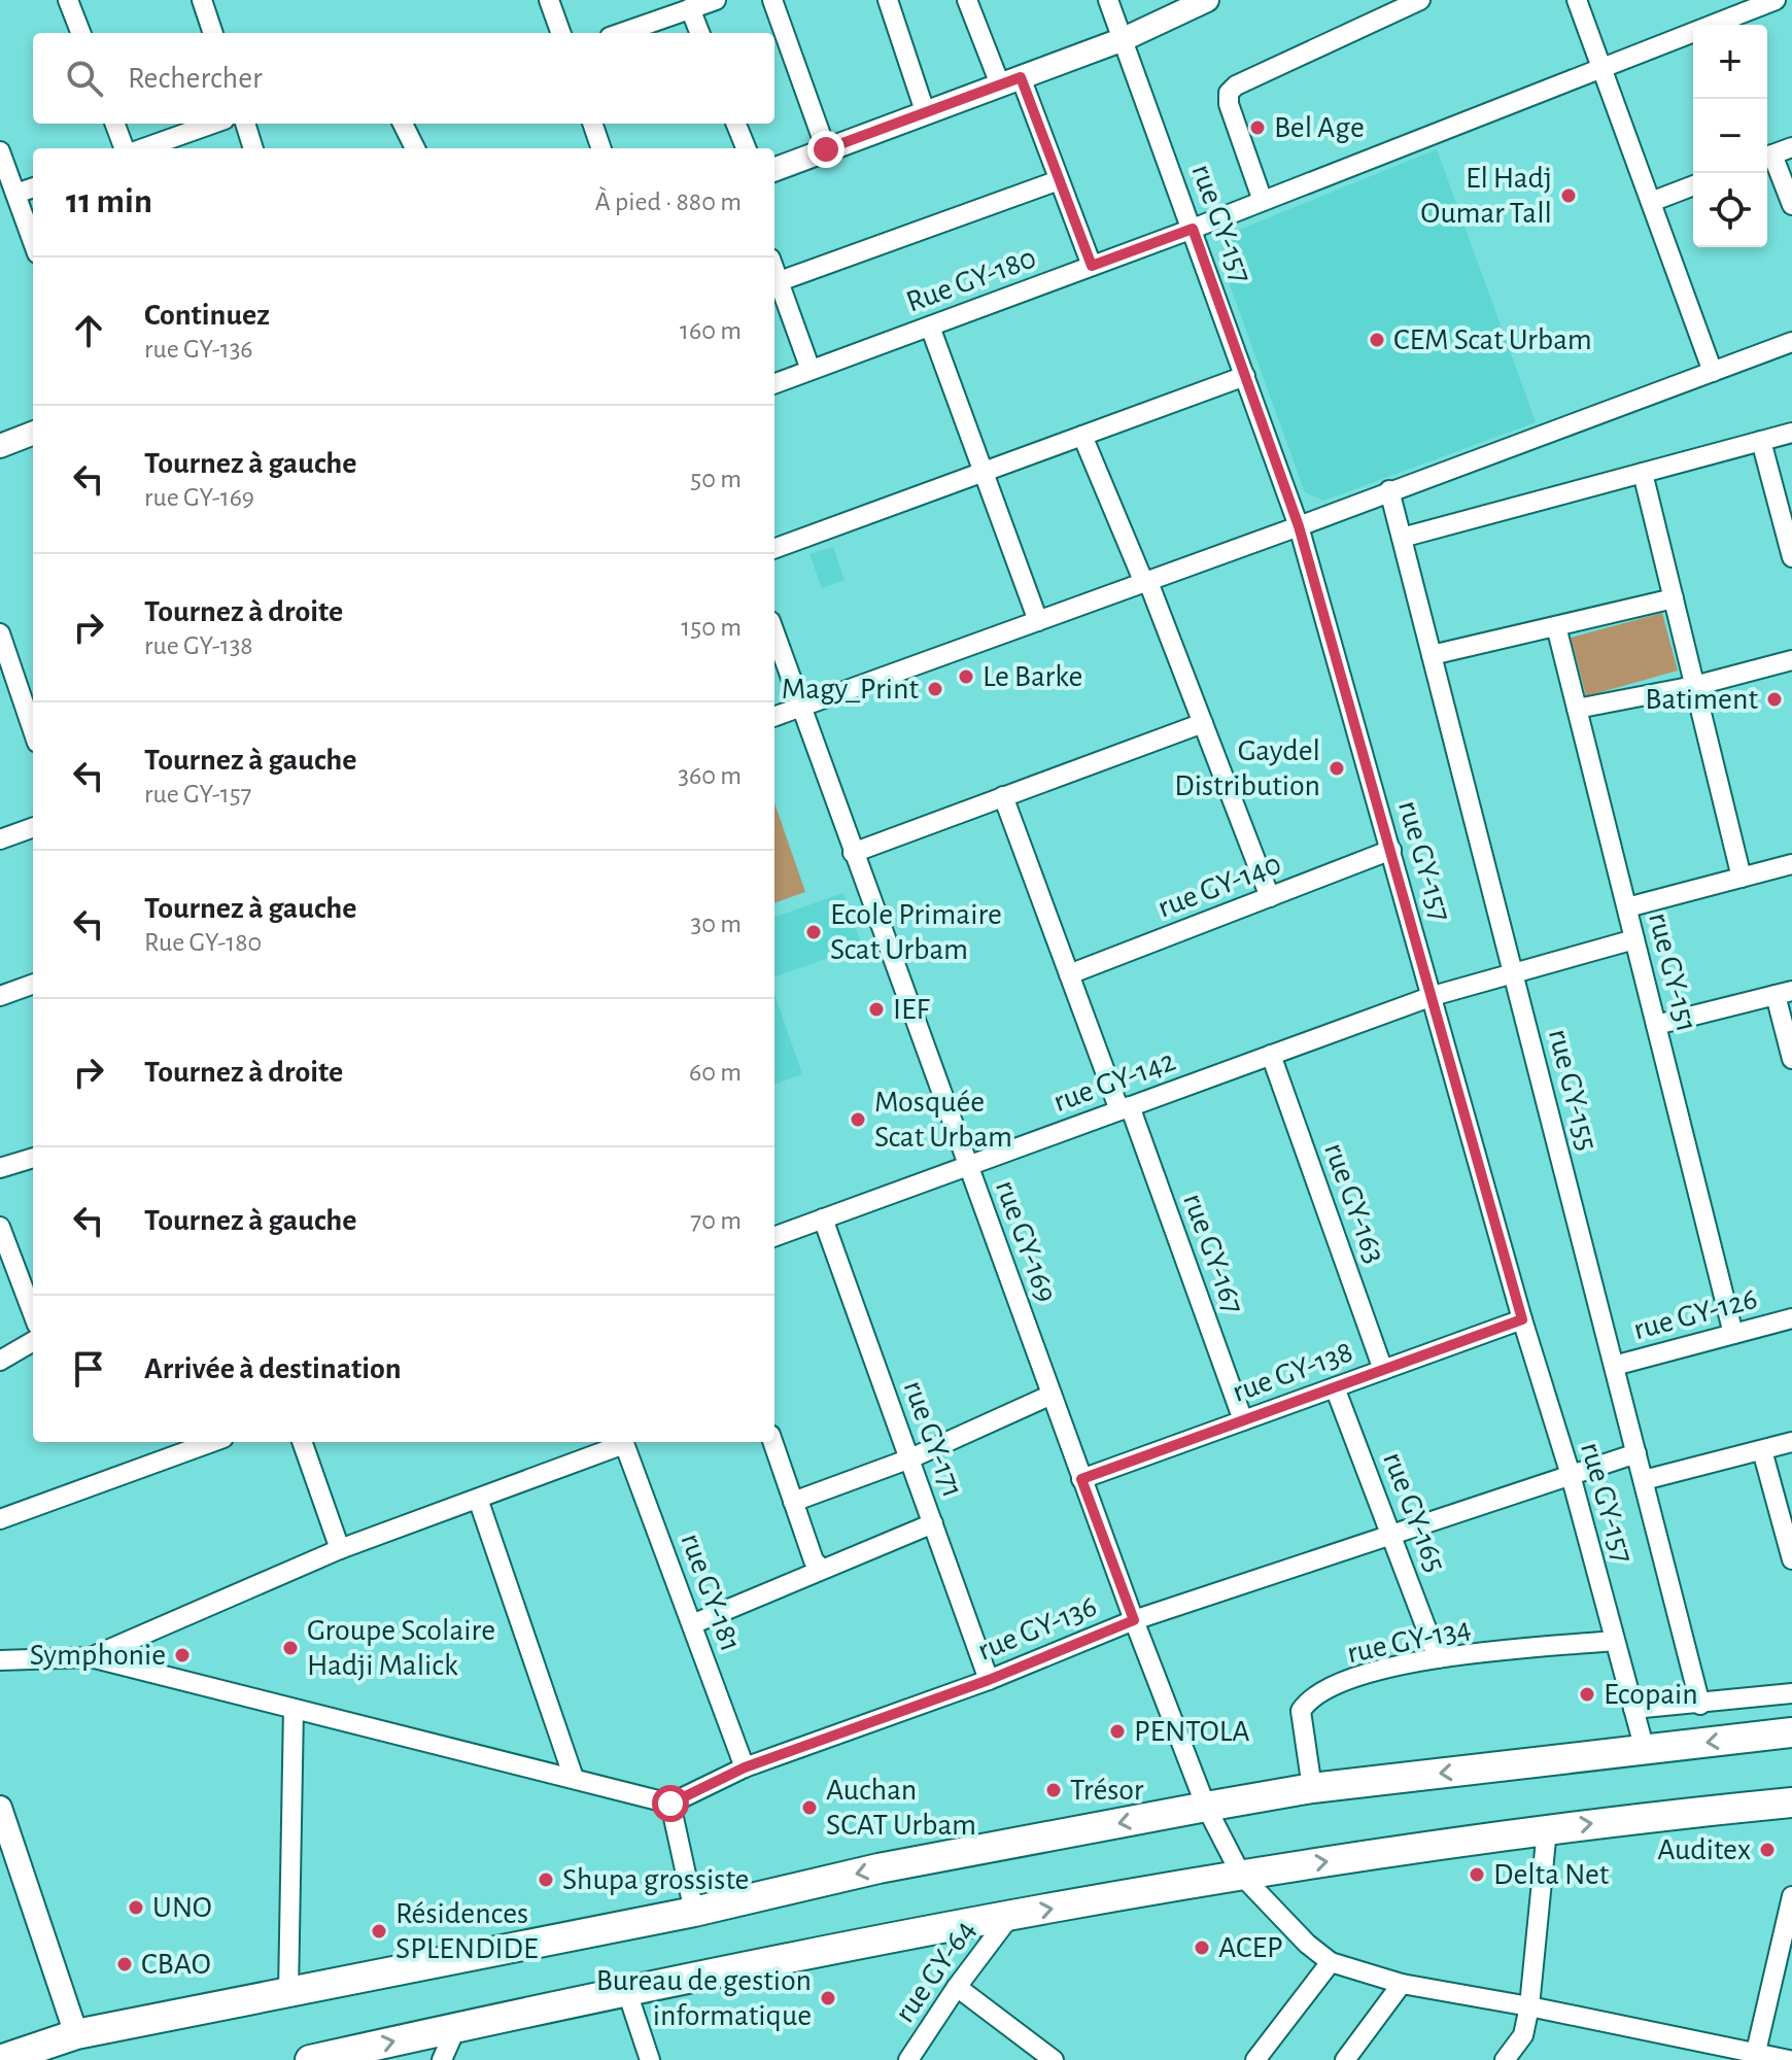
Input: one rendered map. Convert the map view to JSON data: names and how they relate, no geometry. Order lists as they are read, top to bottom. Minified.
{"streets":{"street":["rue GY-157","Rue GY-180","rue GY-140","rue GY-151","rue GY-142","rue GY-155","rue GY-163","rue GY-169","rue GY-167","rue GY-126","rue GY-138","rue GY-171","rue GY-165","rue GY-181","rue GY-136","rue GY-134","rue GY-64"]},"crossings":[["rue GY-157","Rue GY-180"],["rue GY-157","rue GY-140"],["rue GY-157","rue GY-142"],["rue GY-157","rue GY-138"],["rue GY-157","rue GY-136"],["rue GY-157","rue GY-134"],["rue GY-140","rue GY-167"],["rue GY-151","rue GY-142"],["rue GY-151","rue GY-126"],["rue GY-142","rue GY-155"],["rue GY-142","rue GY-163"],["rue GY-142","rue GY-169"],["rue GY-142","rue GY-167"],["rue GY-142","rue GY-171"],["rue GY-155","rue GY-126"],["rue GY-155","rue GY-136"],["rue GY-163","rue GY-138"],["rue GY-169","rue GY-138"],["rue GY-169","rue GY-136"],["rue GY-167","rue GY-138"],["rue GY-138","rue GY-165"],["rue GY-171","rue GY-136"],["rue GY-165","rue GY-136"],["rue GY-165","rue GY-134"],["rue GY-181","rue GY-136"]],"places":["Bel Age","El Hadj Oumar Tall","CEM Scat Urbam","Le Barke","Magy_Print","Batiment","Gaydel Distribution","Ecole Primaire Scat Urbam","IEF","Mosquée Scat Urbam","Groupe Scolaire Hadji Malick","Symphonie","Ecopain","PENTOLA","Trésor","Auchan SCAT Urbam","Auditex","Delta Net","Shupa grossiste","UNO","Résidences SPLENDIDE","ACEP","CBAO","Bureau de gestion informatique"],"page":{"map_buttons":["+","−"],"search":"Rechercher","heading":["11 min","À pied · 880 m"],"list":[["Continuez","rue GY-136","160 m"],["Tournez à gauche","rue GY-169","50 m"],["Tournez à droite","rue GY-138","150 m"],["Tournez à gauche","rue GY-157","360 m"],["Tournez à gauche","Rue GY-180","30 m"],["Tournez à droite","60 m"],["Tournez à gauche","70 m"],"Arrivée à destination"]}}
